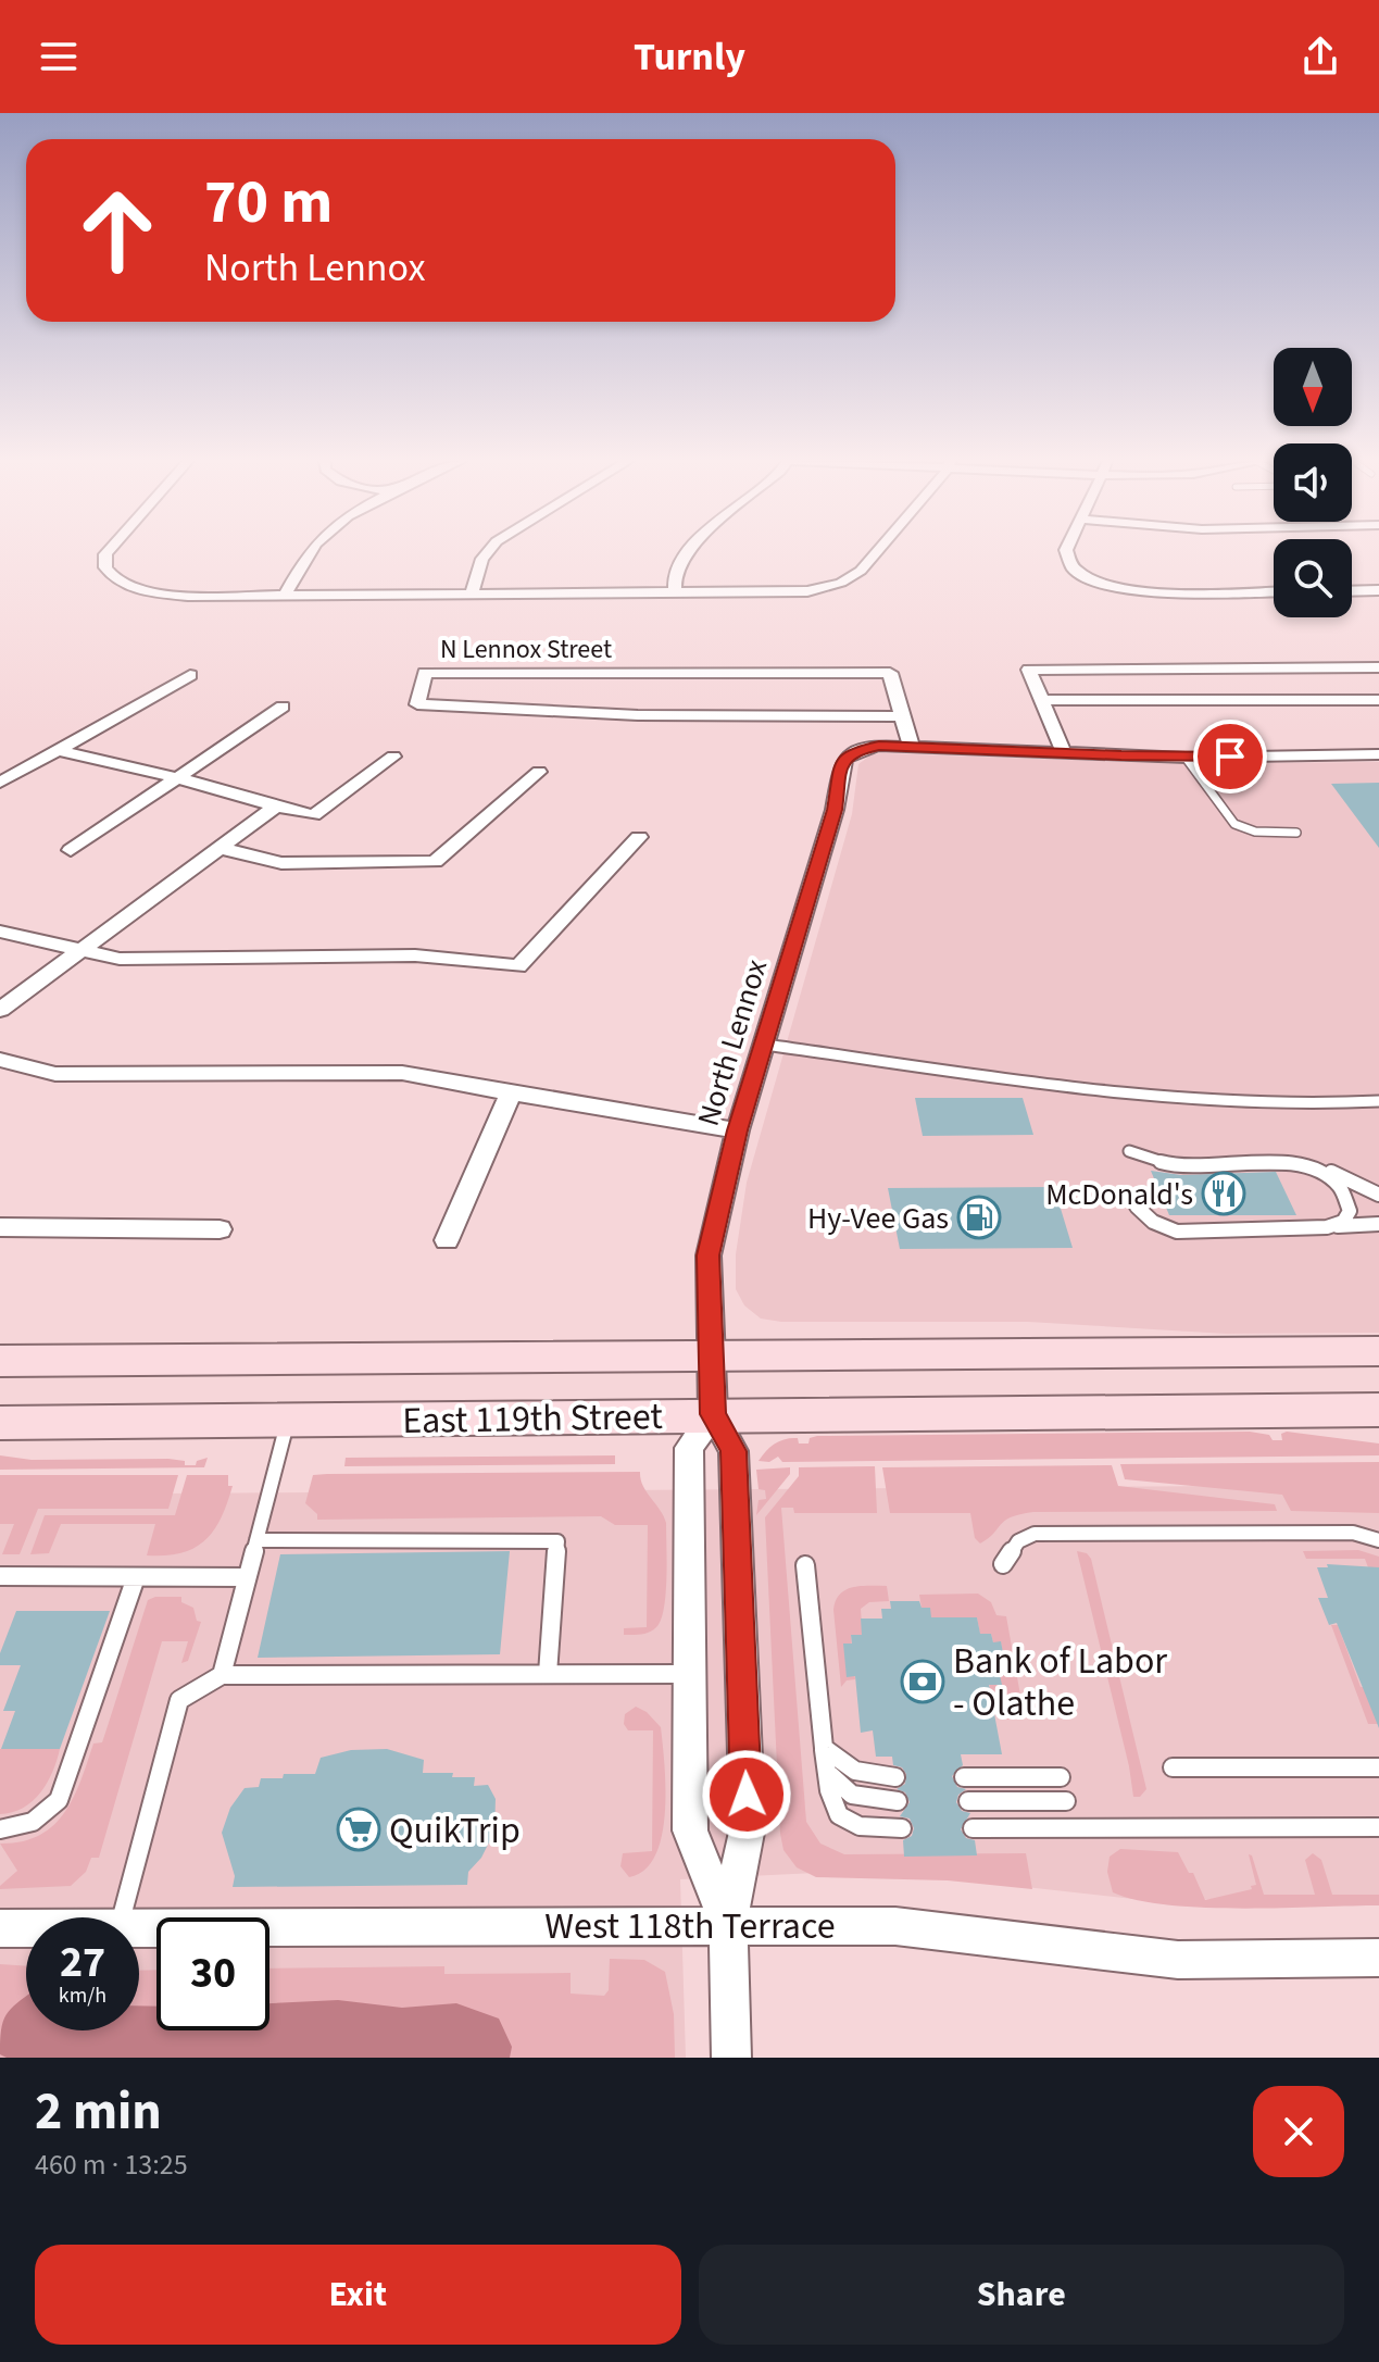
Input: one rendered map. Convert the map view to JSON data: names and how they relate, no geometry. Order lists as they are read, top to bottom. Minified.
{"streets":{"main road":["East 119th Street"],"street":["N Lennox Street","North Lennox","West 118th Terrace"]},"crossings":[["N Lennox Street","North Lennox"],["North Lennox","East 119th Street"]],"places":{"restaurant":["McDonald's"],"fuel station":["Hy-Vee Gas"],"bank":["Bank of Labor - Olathe"],"supermarket":["QuikTrip"]},"north":"bottom","page":{"header":"Turnly","turn":["70 m","North Lennox"],"speed":"27 km/h","limit":"30","heading":["2 min","460 m · 13:25"],"buttons":["Exit","Share"]}}
